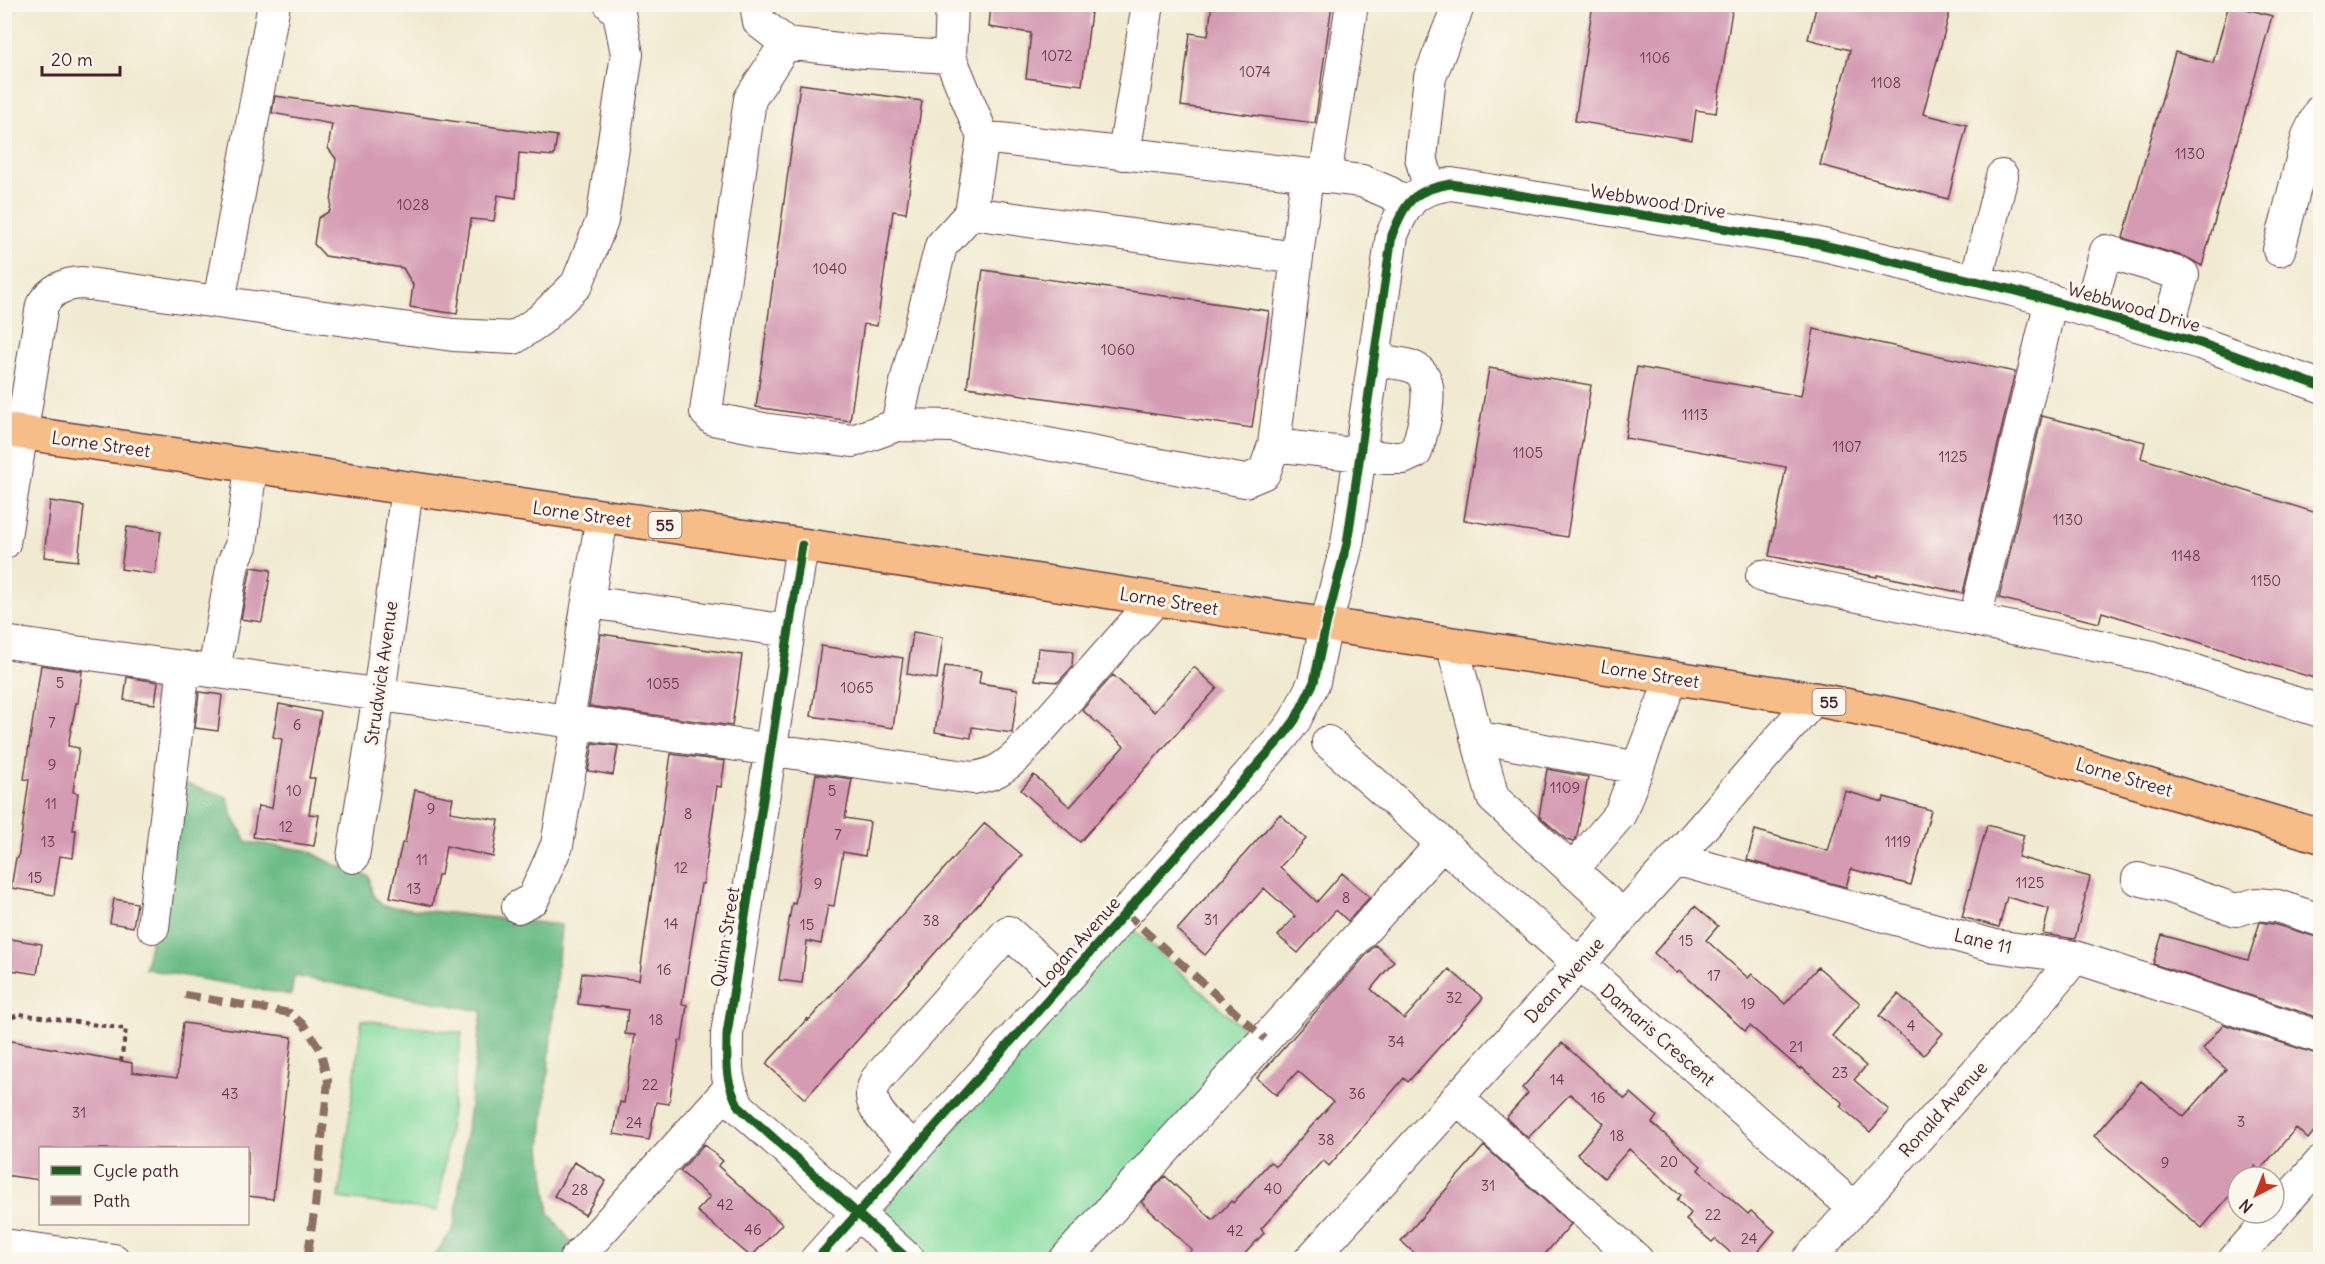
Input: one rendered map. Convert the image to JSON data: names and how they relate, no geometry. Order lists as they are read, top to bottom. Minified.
{"streets":{"main road":["Lorne Street","55"],"street":["Webbwood Drive","Strudwick Avenue","Quinn Street","Lane 11","Logan Avenue","Dean Avenue","Damaris Crescent","Ronald Avenue"]},"crossings":[["Lorne Street","Strudwick Avenue"],["Lorne Street","Quinn Street"],["Lorne Street","Logan Avenue"],["Lorne Street","Dean Avenue"],["Lane 11","Dean Avenue"],["Lane 11","Ronald Avenue"],["Dean Avenue","Damaris Crescent"],["Damaris Crescent","Ronald Avenue"]],"house_numbers":["1072","1106","1074","1108","1130","1028","1040","1060","1113","1107","1105","1125","1130","1148","1150","5","1055","1065","7","6","9","1109","10","5","11","9","8","12","7","13","1119","11","12","15","1125","9","13","8","31","38","14","15","15","16","17","32","19","18","4","34","21","23","14","22","43","36","16","31","3","24","18","38","20","9","31","40","28","42","22","46","42","24"],"legend":["Cycle path","Path"],"scale_bar":"20 m","north":"bottom left"}
